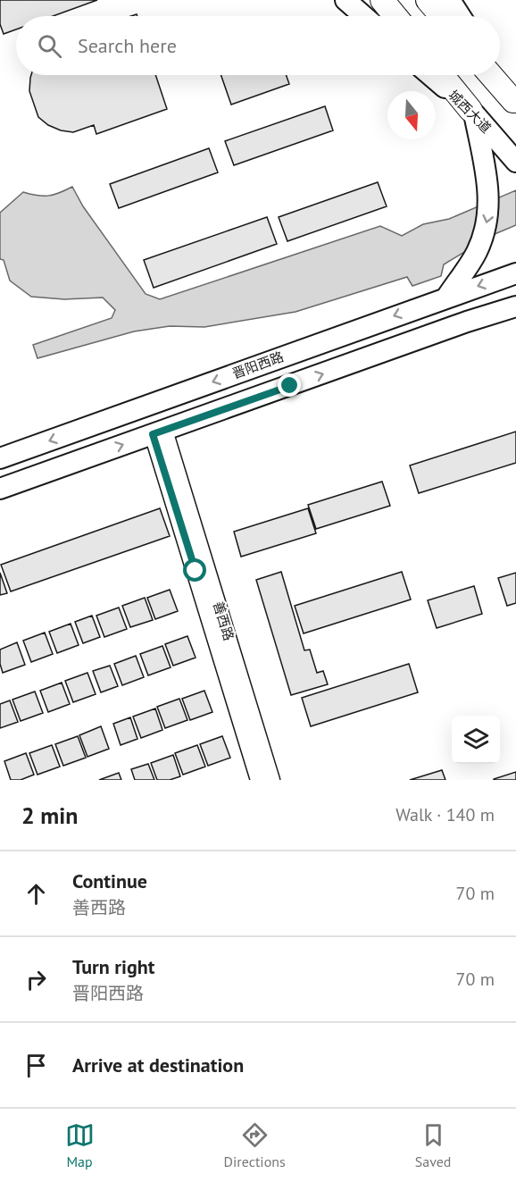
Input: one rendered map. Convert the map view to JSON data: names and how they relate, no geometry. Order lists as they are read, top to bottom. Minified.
{"streets":{"main road":["城西大道","晋阳西路"],"street":["善西路"]},"north":"bottom","page":{"search":"Search here","heading":["2 min","Walk · 140 m"],"list":[["Continue","善西路","70 m"],["Turn right","晋阳西路","70 m"],"Arrive at destination"],"nav":["Map","Directions","Saved"]}}
